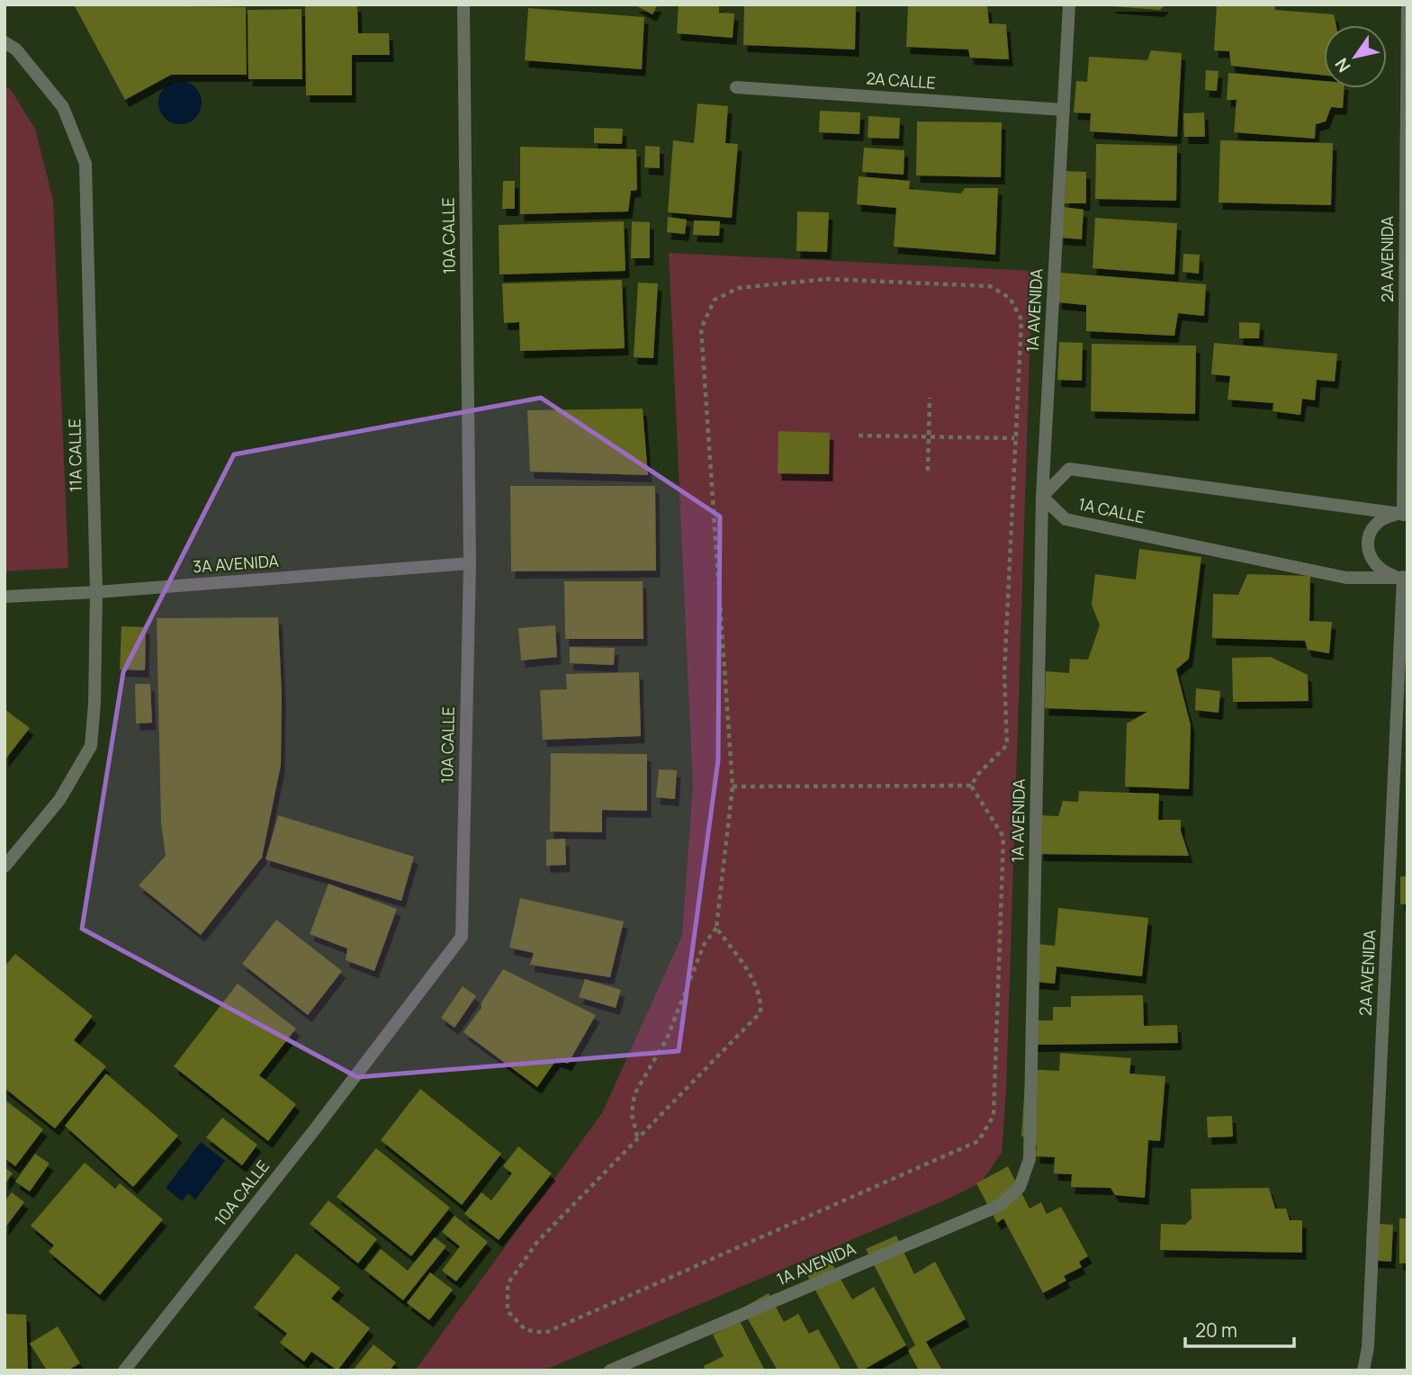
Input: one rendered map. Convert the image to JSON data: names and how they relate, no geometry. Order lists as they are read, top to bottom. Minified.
{"streets":{"street":["2A CALLE","10A CALLE","2A AVENIDA","1A AVENIDA","11A CALLE","1A CALLE","3A AVENIDA"]},"crossings":[["2A CALLE","1A AVENIDA"],["10A CALLE","3A AVENIDA"],["2A AVENIDA","1A CALLE"],["1A AVENIDA","1A CALLE"],["11A CALLE","3A AVENIDA"]],"scale_bar":"20 m","north":"bottom left"}
